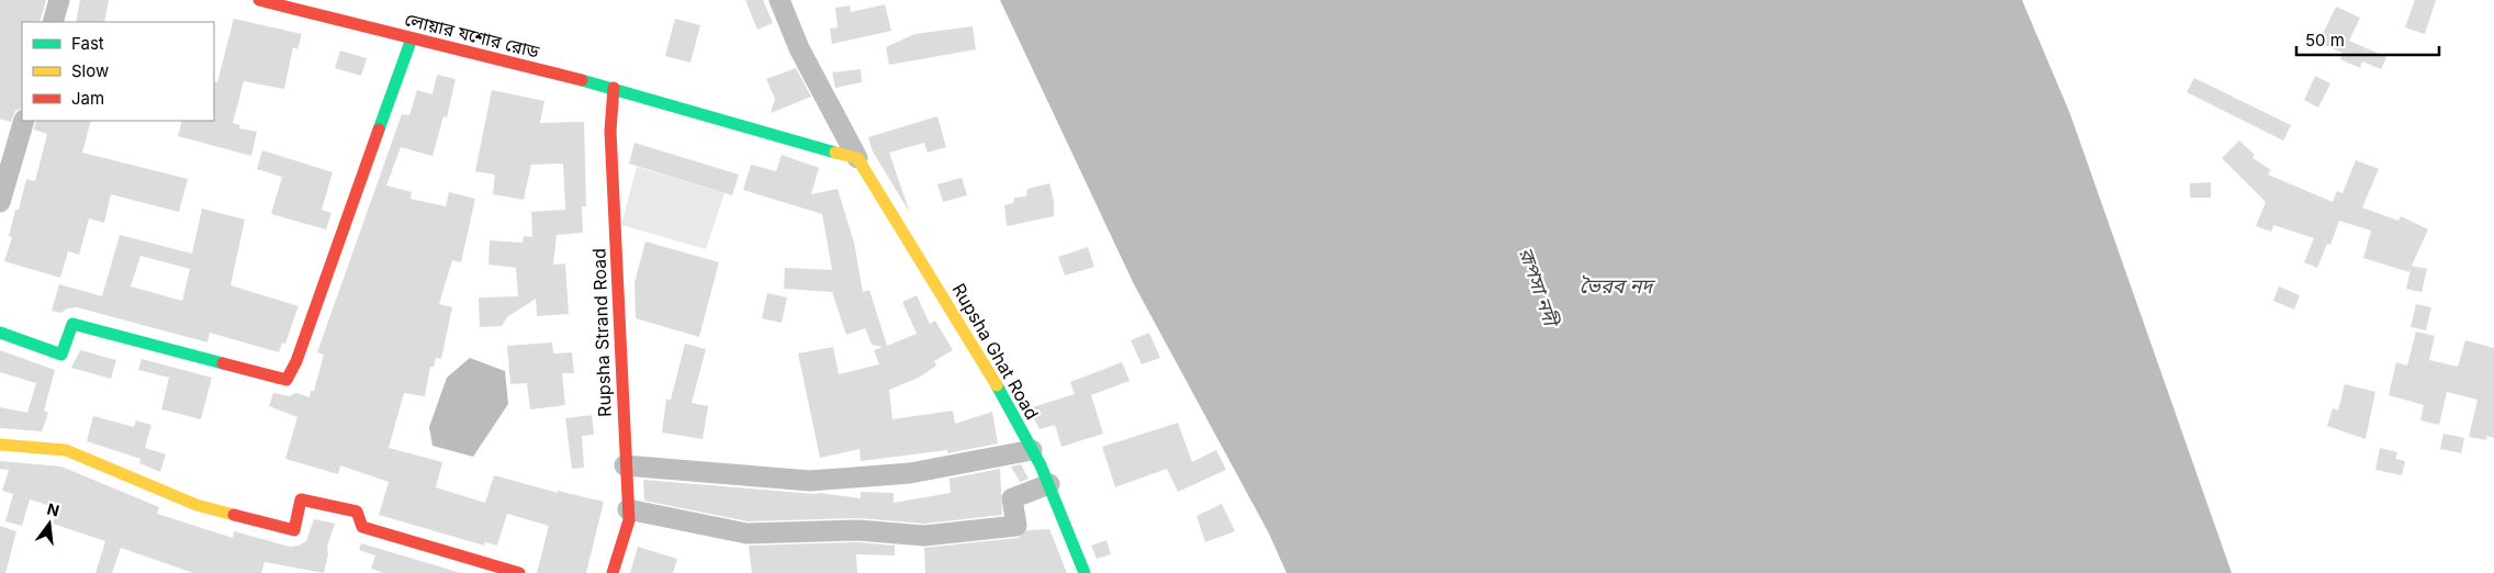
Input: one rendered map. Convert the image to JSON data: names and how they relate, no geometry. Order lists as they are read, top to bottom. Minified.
{"streets":{"street":["লোয়ার যশোর রোড","Rupsha Strand Road","Rupsha Ghat Road"]},"crossings":[["লোয়ার যশোর রোড","Rupsha Strand Road"],["লোয়ার যশোর রোড","Rupsha Ghat Road"]],"water":["রূপসা নদী","ভৈরব নদ"],"legend":["Fast","Slow","Jam"],"scale_bar":"50 m","north":"top"}
